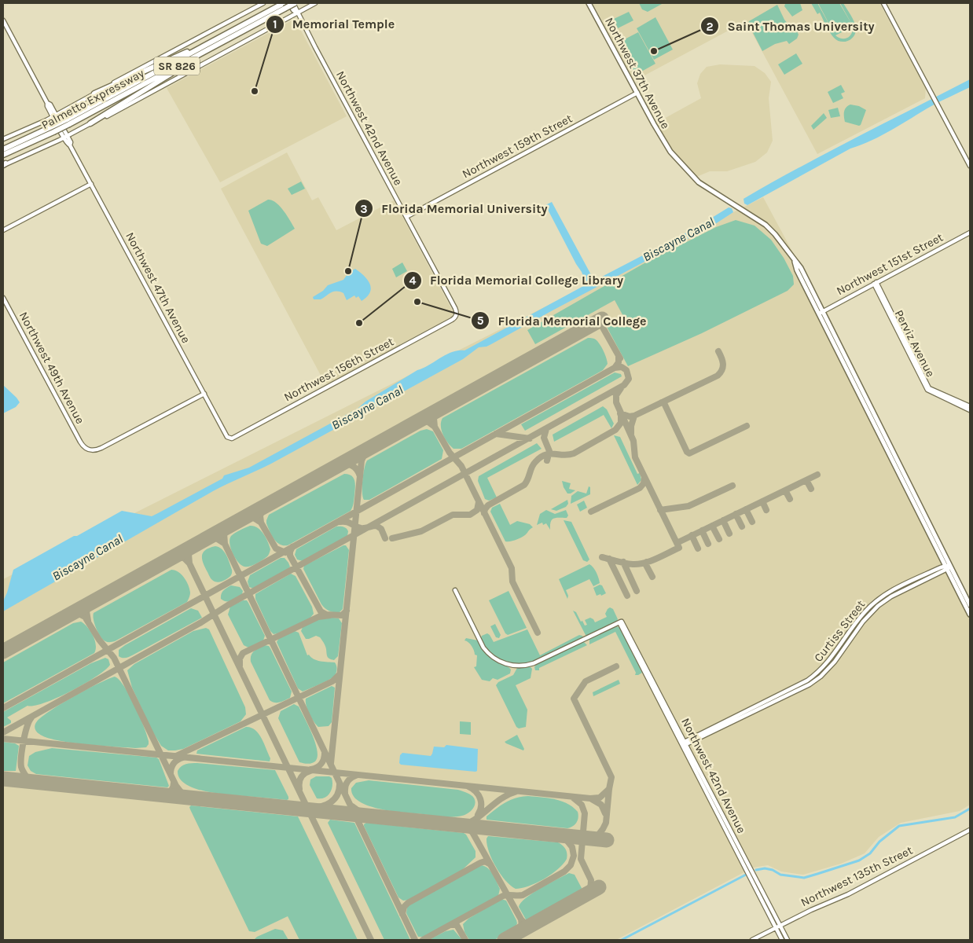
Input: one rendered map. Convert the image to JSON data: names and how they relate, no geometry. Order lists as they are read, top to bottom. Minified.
{"streets":{"highway":["SR 826","Palmetto Expressway"],"main road":["Northwest 37th Avenue"],"street":["Northwest 42nd Avenue","Northwest 159th Street","Northwest 151st Street","Northwest 47th Avenue","Perviz Avenue","Northwest 49th Avenue","Northwest 156th Street","Curtiss Street","Northwest 135th Street"]},"crossings":[["Northwest 37th Avenue","Northwest 159th Street"],["Northwest 37th Avenue","Northwest 151st Street"],["Northwest 37th Avenue","Curtiss Street"],["Palmetto Expressway","Northwest 42nd Avenue"],["Northwest 42nd Avenue","Northwest 159th Street"],["Northwest 42nd Avenue","Northwest 156th Street"],["Northwest 42nd Avenue","Curtiss Street"],["Northwest 42nd Avenue","Northwest 135th Street"],["Northwest 151st Street","Perviz Avenue"],["Northwest 47th Avenue","Northwest 49th Avenue"],["Northwest 47th Avenue","Northwest 156th Street"]],"water":["Biscayne Canal"],"places":["Saint Thomas University","Memorial Temple","Florida Memorial University","Florida Memorial College","Florida Memorial College Library"]}
